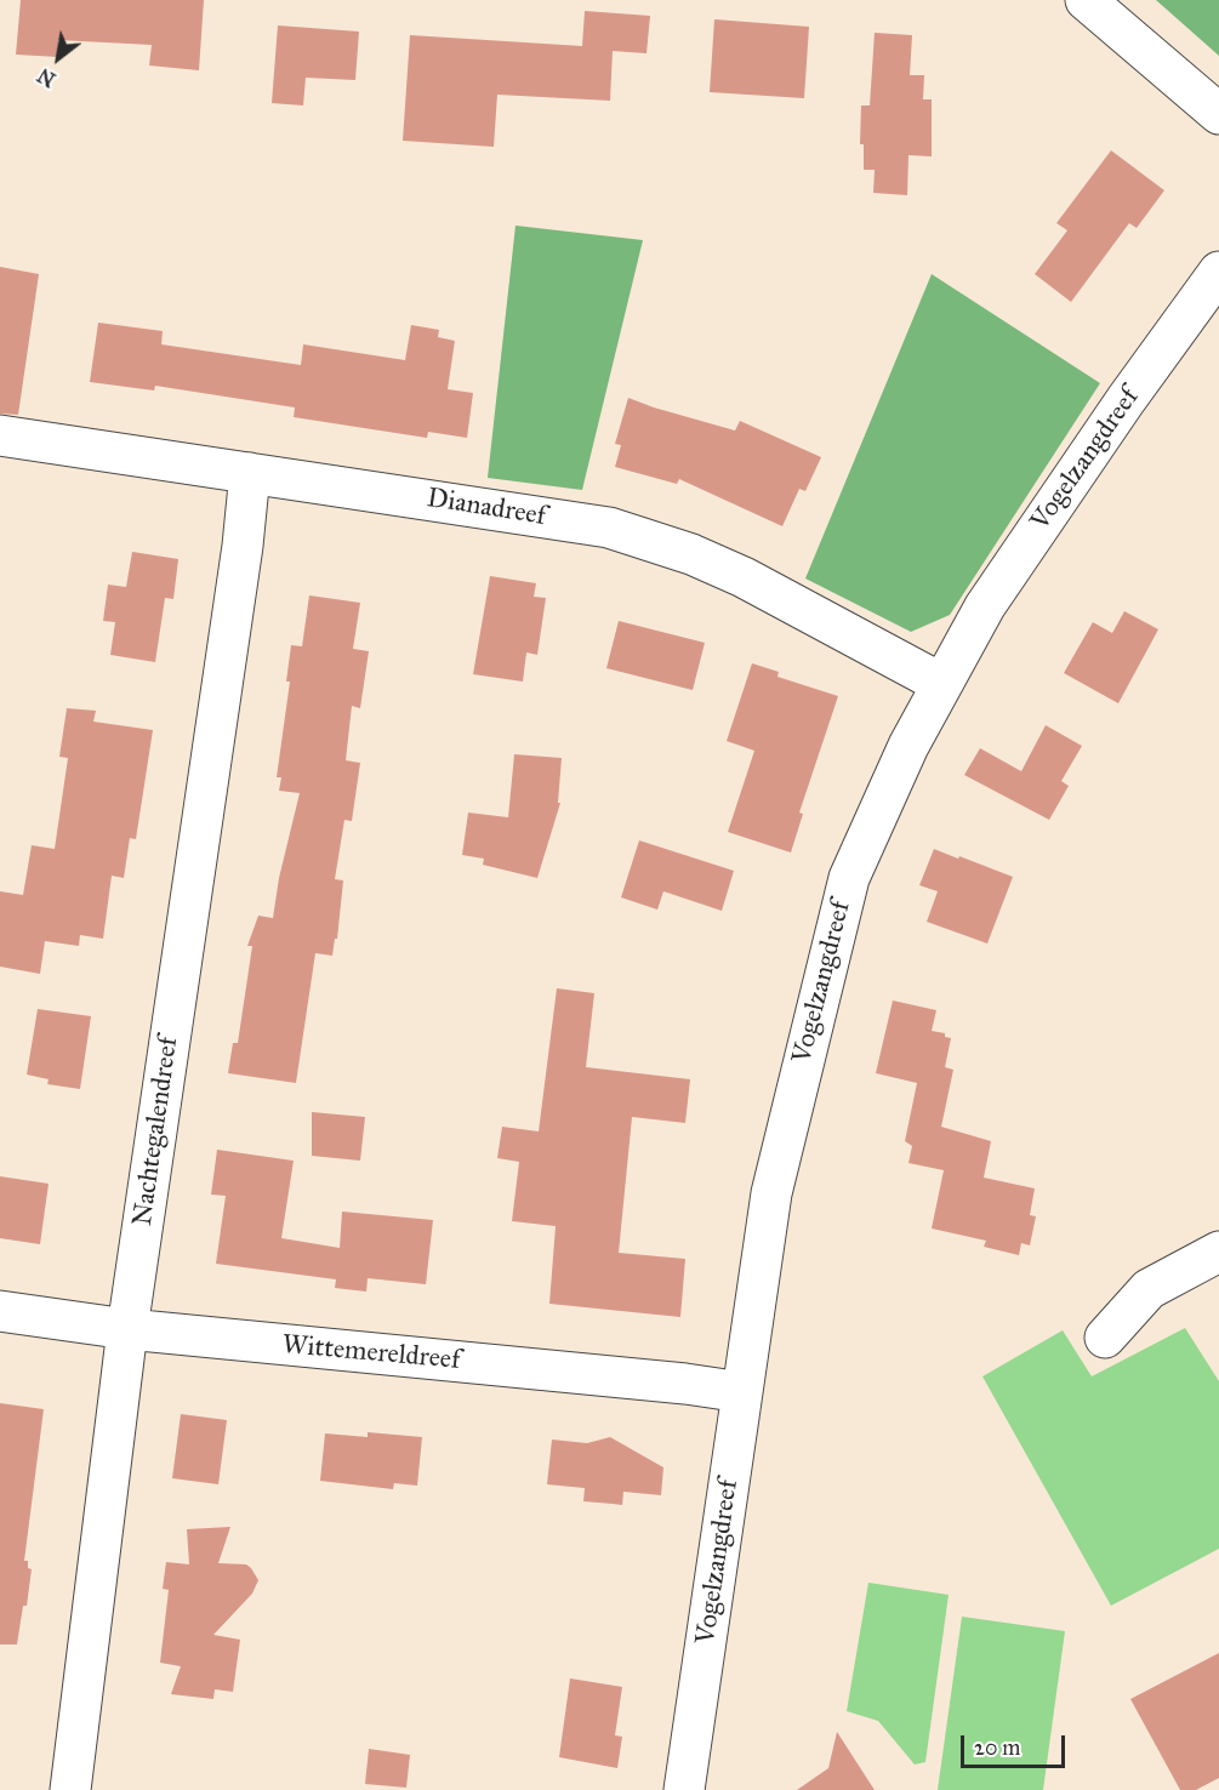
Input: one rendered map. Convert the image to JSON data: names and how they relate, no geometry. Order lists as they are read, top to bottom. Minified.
{"streets":{"street":["Vogelzangdreef","Dianadreef","Nachtegalendreef","Wittemereldreef"]},"crossings":[["Vogelzangdreef","Dianadreef"],["Vogelzangdreef","Wittemereldreef"],["Dianadreef","Nachtegalendreef"],["Nachtegalendreef","Wittemereldreef"]],"scale_bar":"20 m","north":"bottom left"}
